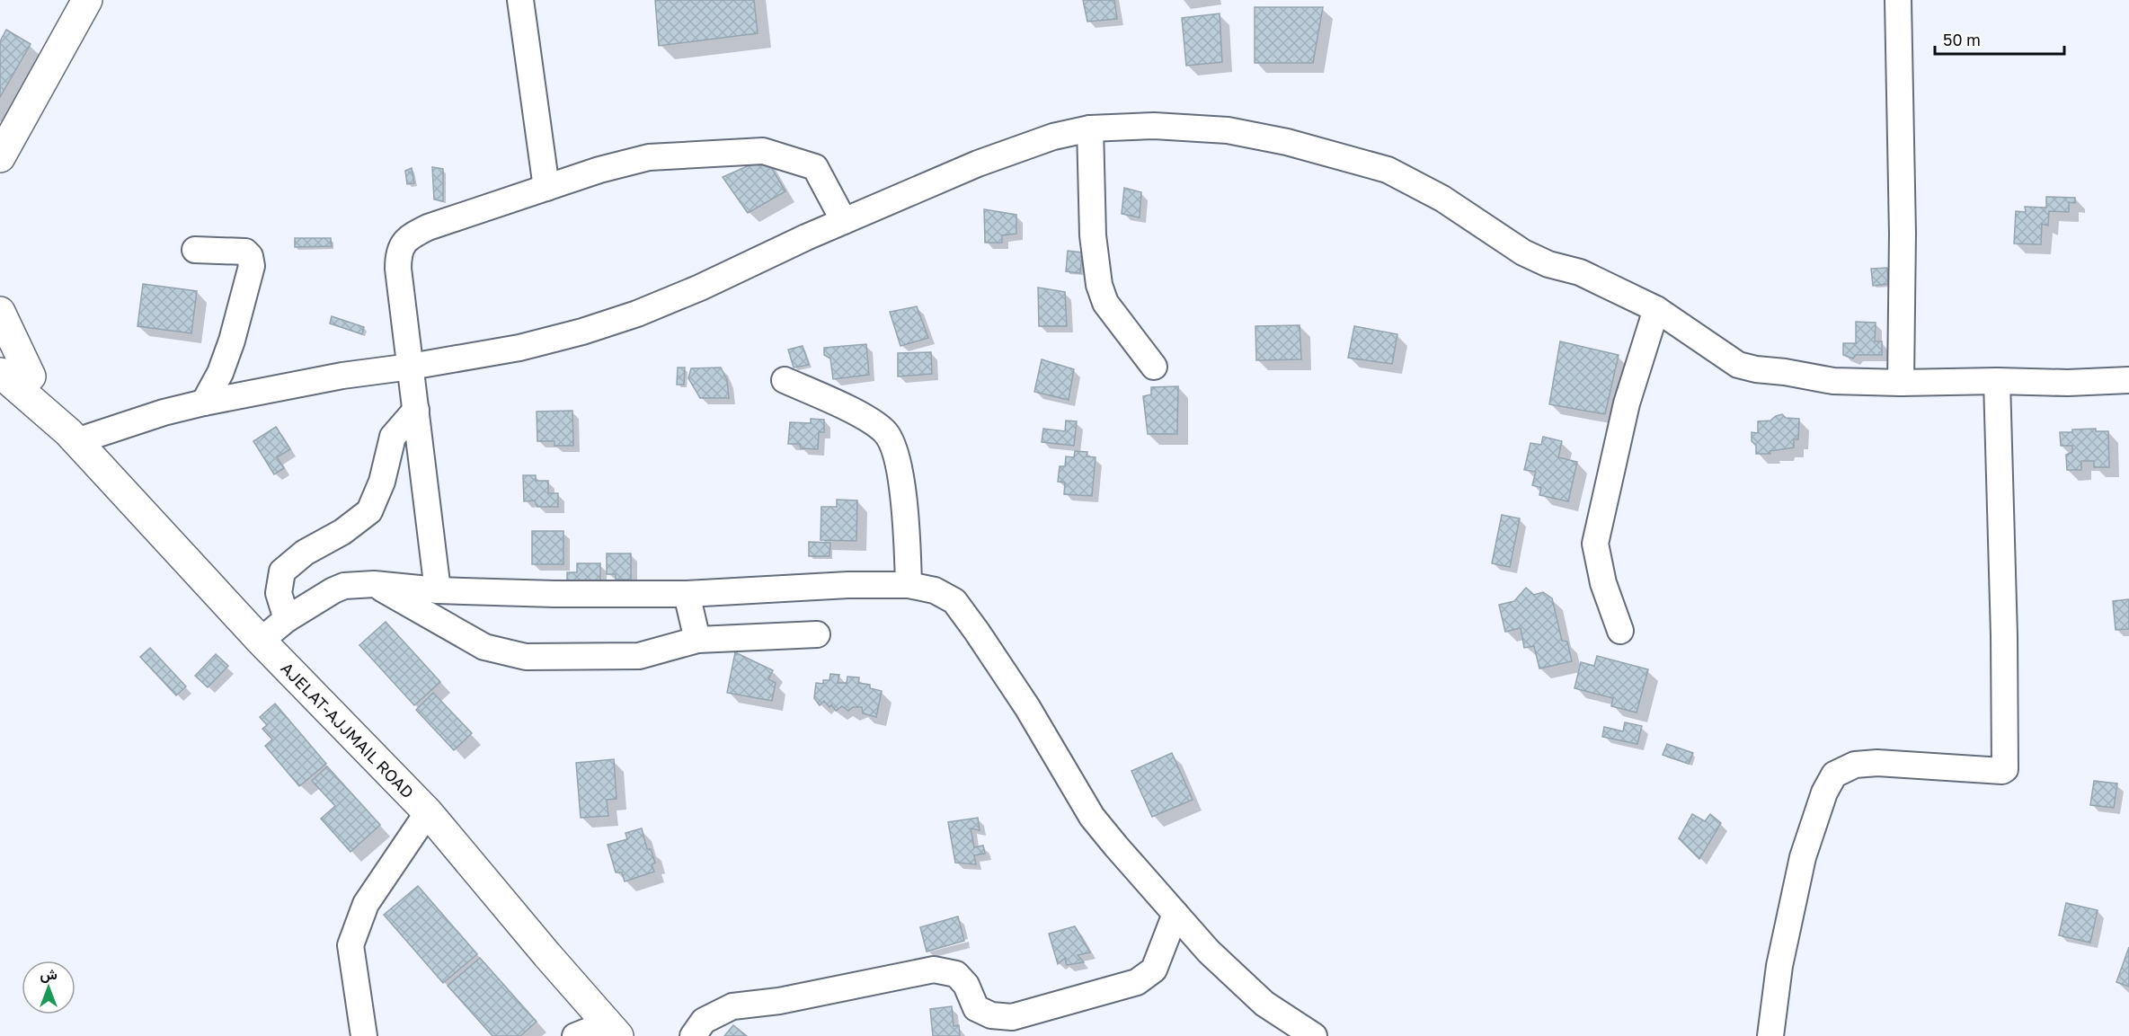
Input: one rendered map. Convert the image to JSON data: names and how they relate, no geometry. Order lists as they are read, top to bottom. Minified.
{"streets":{"main road":["AJELAT-AJJMAIL ROAD"]},"scale_bar":"50 m","north":"top"}
